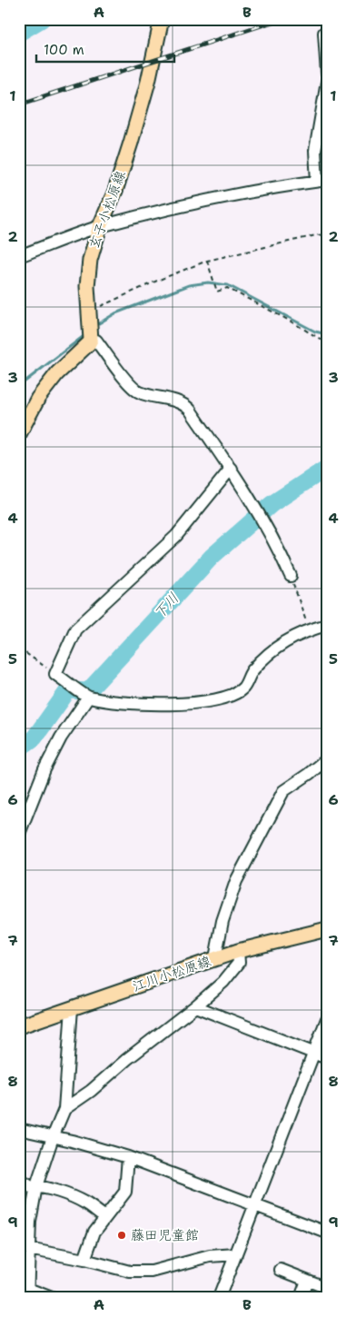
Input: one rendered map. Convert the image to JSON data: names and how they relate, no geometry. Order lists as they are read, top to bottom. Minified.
{"streets":{"main road":["玄子小松原線","江川小松原線"]},"water":["下川"],"places":["藤田児童館"],"scale_bar":"100 m","grid":{"columns":["A","B"],"rows":["1","2","3","4","5","6","7","8","9"]}}
